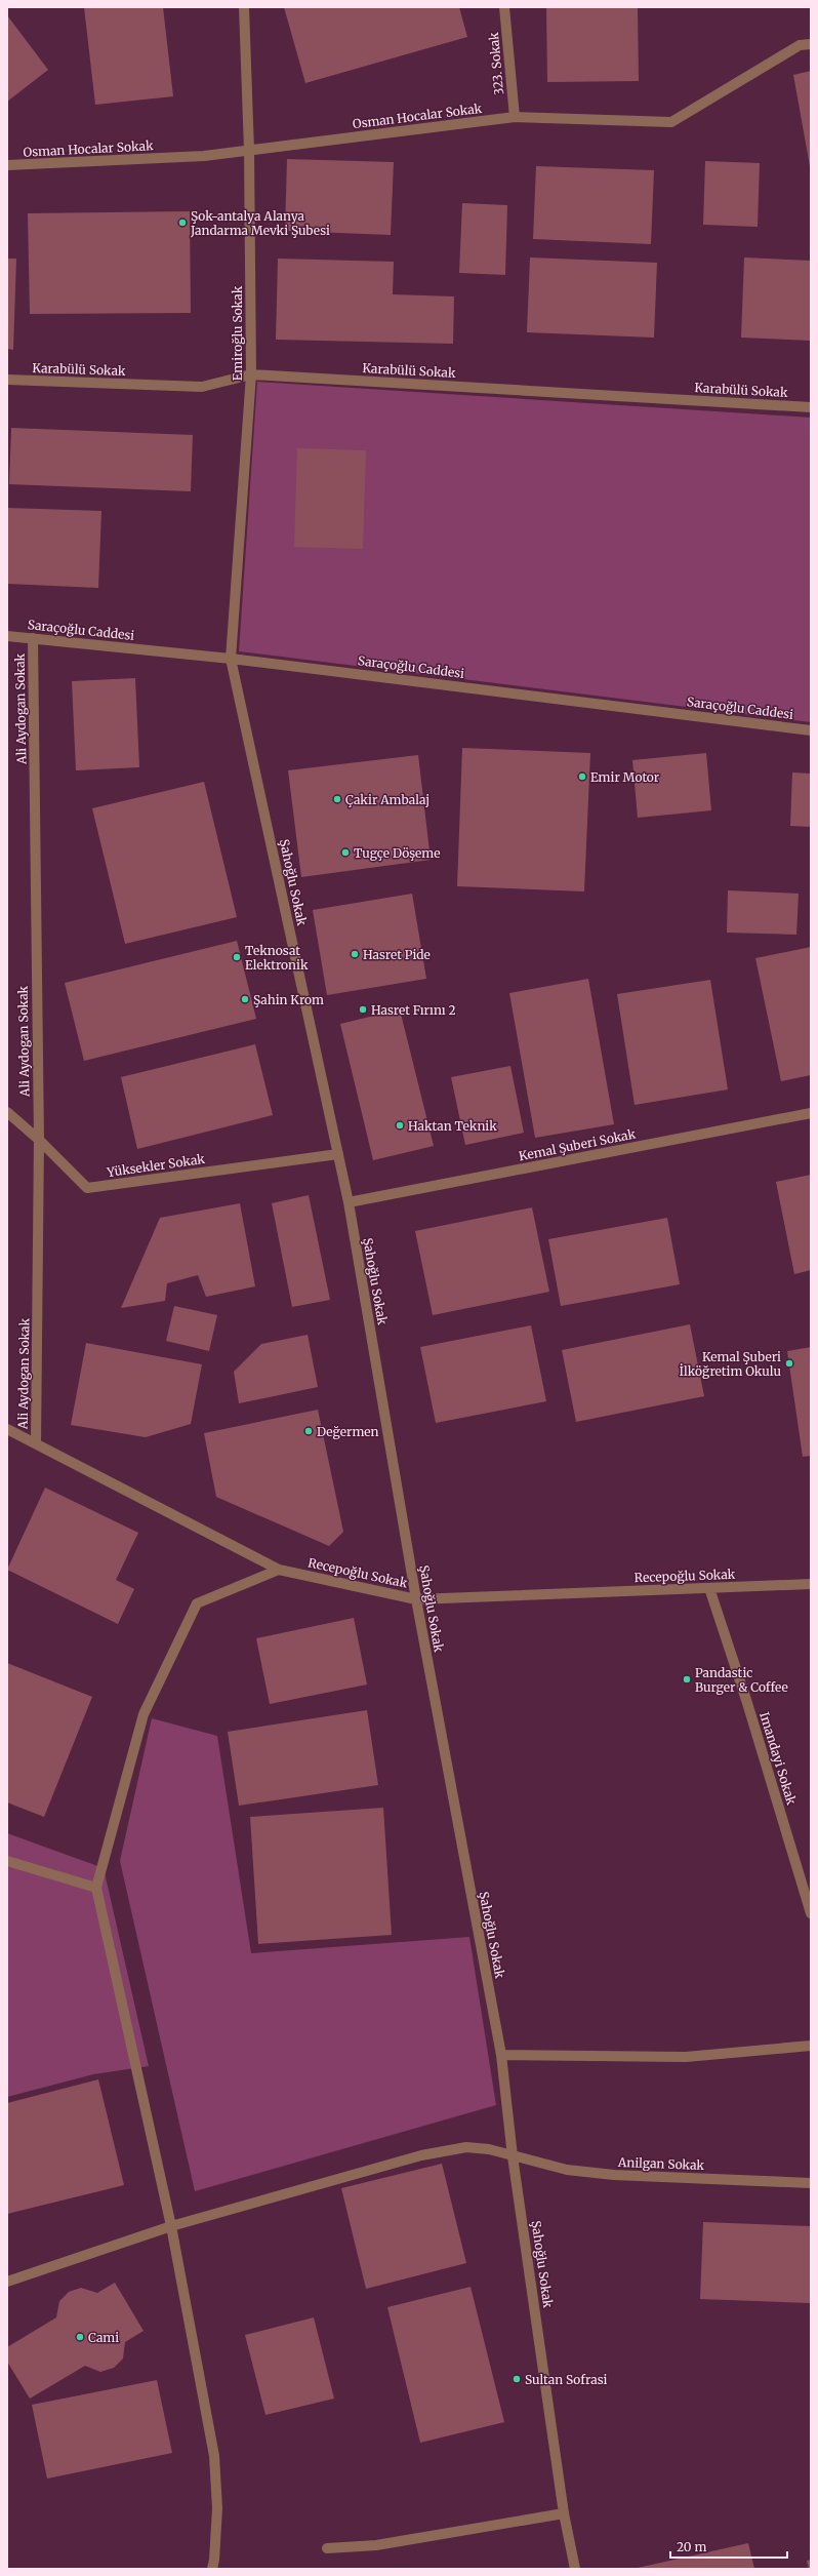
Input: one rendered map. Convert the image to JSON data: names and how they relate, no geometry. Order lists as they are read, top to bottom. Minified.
{"streets":{"street":["323. Sokak","Osman Hocalar Sokak","Emiroğlu Sokak","Karabülü Sokak","Saraçoğlu Caddesi","Ali Aydogan Sokak","Şahoğlu Sokak","Kemal Şuberi Sokak","Yüksekler Sokak","Recepoğlu Sokak","Imandayi Sokak","Anilgan Sokak"]},"crossings":[["323. Sokak","Osman Hocalar Sokak"],["Osman Hocalar Sokak","Emiroğlu Sokak"],["Emiroğlu Sokak","Karabülü Sokak"],["Emiroğlu Sokak","Saraçoğlu Caddesi"],["Emiroğlu Sokak","Şahoğlu Sokak"],["Saraçoğlu Caddesi","Ali Aydogan Sokak"],["Saraçoğlu Caddesi","Şahoğlu Sokak"],["Ali Aydogan Sokak","Yüksekler Sokak"],["Ali Aydogan Sokak","Recepoğlu Sokak"],["Şahoğlu Sokak","Kemal Şuberi Sokak"],["Şahoğlu Sokak","Yüksekler Sokak"],["Şahoğlu Sokak","Recepoğlu Sokak"],["Şahoğlu Sokak","Anilgan Sokak"],["Recepoğlu Sokak","Imandayi Sokak"]],"places":["Şok-antalya Alanya Jandarma Mevki Şubesi","Emir Motor","Çakir Ambalaj","Tugçe Döşeme","Hasret Pide","Teknosat Elektronik","Şahin Krom","Hasret Fırını 2","Haktan Teknik","Kemal Şuberi İlköğretim Okulu","Değermen","Pandastic Burger & Coffee","Cami","Sultan Sofrasi"],"scale_bar":"20 m"}
